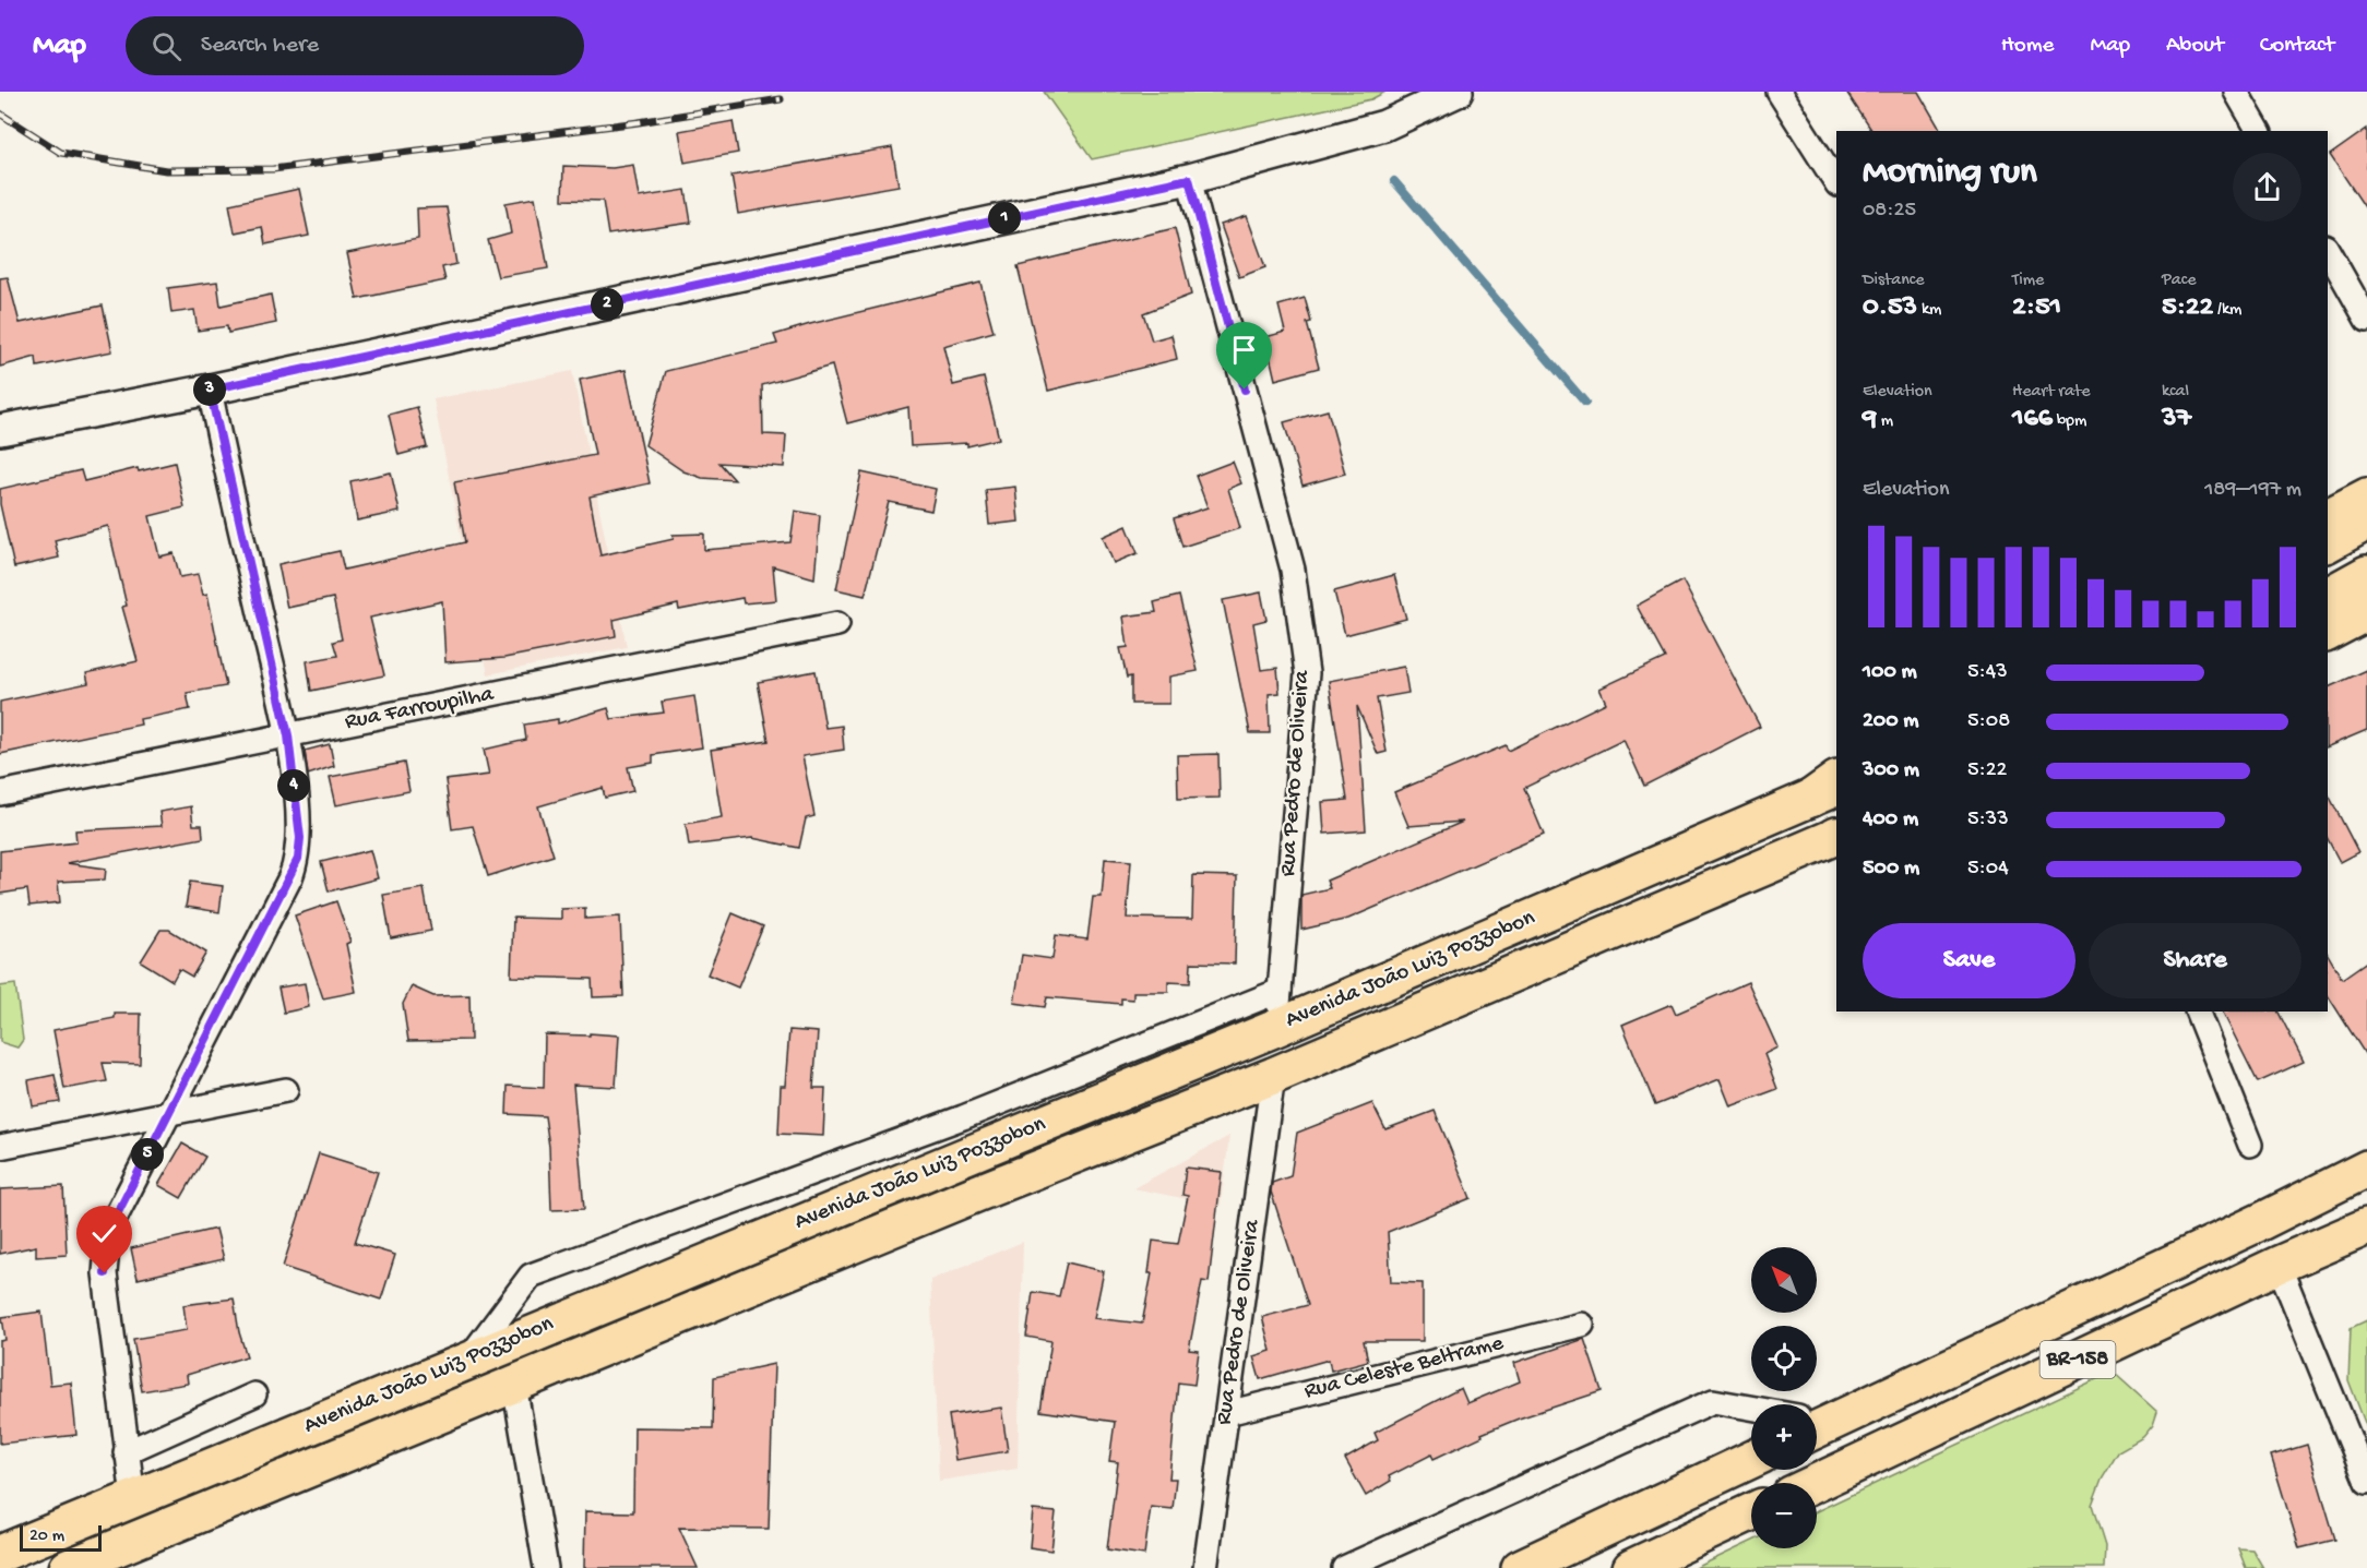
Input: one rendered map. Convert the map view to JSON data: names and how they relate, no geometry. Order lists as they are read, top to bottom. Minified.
{"streets":{"main road":["Avenida João Luiz Pozzobon","BR-158"],"street":["Rua Farroupilha","Rua Pedro de Oliveira","Rua Celeste Beltrame"]},"crossings":[["Rua Pedro de Oliveira","Avenida João Luiz Pozzobon"],["Rua Pedro de Oliveira","Rua Celeste Beltrame"]],"scale_bar":"20 m","north":"top left","page":{"header":"Map","search":"Search here","nav":["Home","Map","About","Contact"],"heading":["Morning run","08:25"],"pins":["1","2","3","4","5"],"stats":[["Distance","0.53 km"],["Time","2:51"],["Pace","5:22 /km"],["Elevation","9 m"],["Heart rate","166 bpm"],["kcal","37"]],"chart":["Elevation","189–197 m"],"list":[{"name":"100 m","note":"5:43"},{"name":"200 m","note":"5:08"},{"name":"300 m","note":"5:22"},{"name":"400 m","note":"5:33"},{"name":"500 m","note":"5:04"}],"buttons":["Save","Share"],"map_buttons":["+","−"],"scale":"20 m"}}
